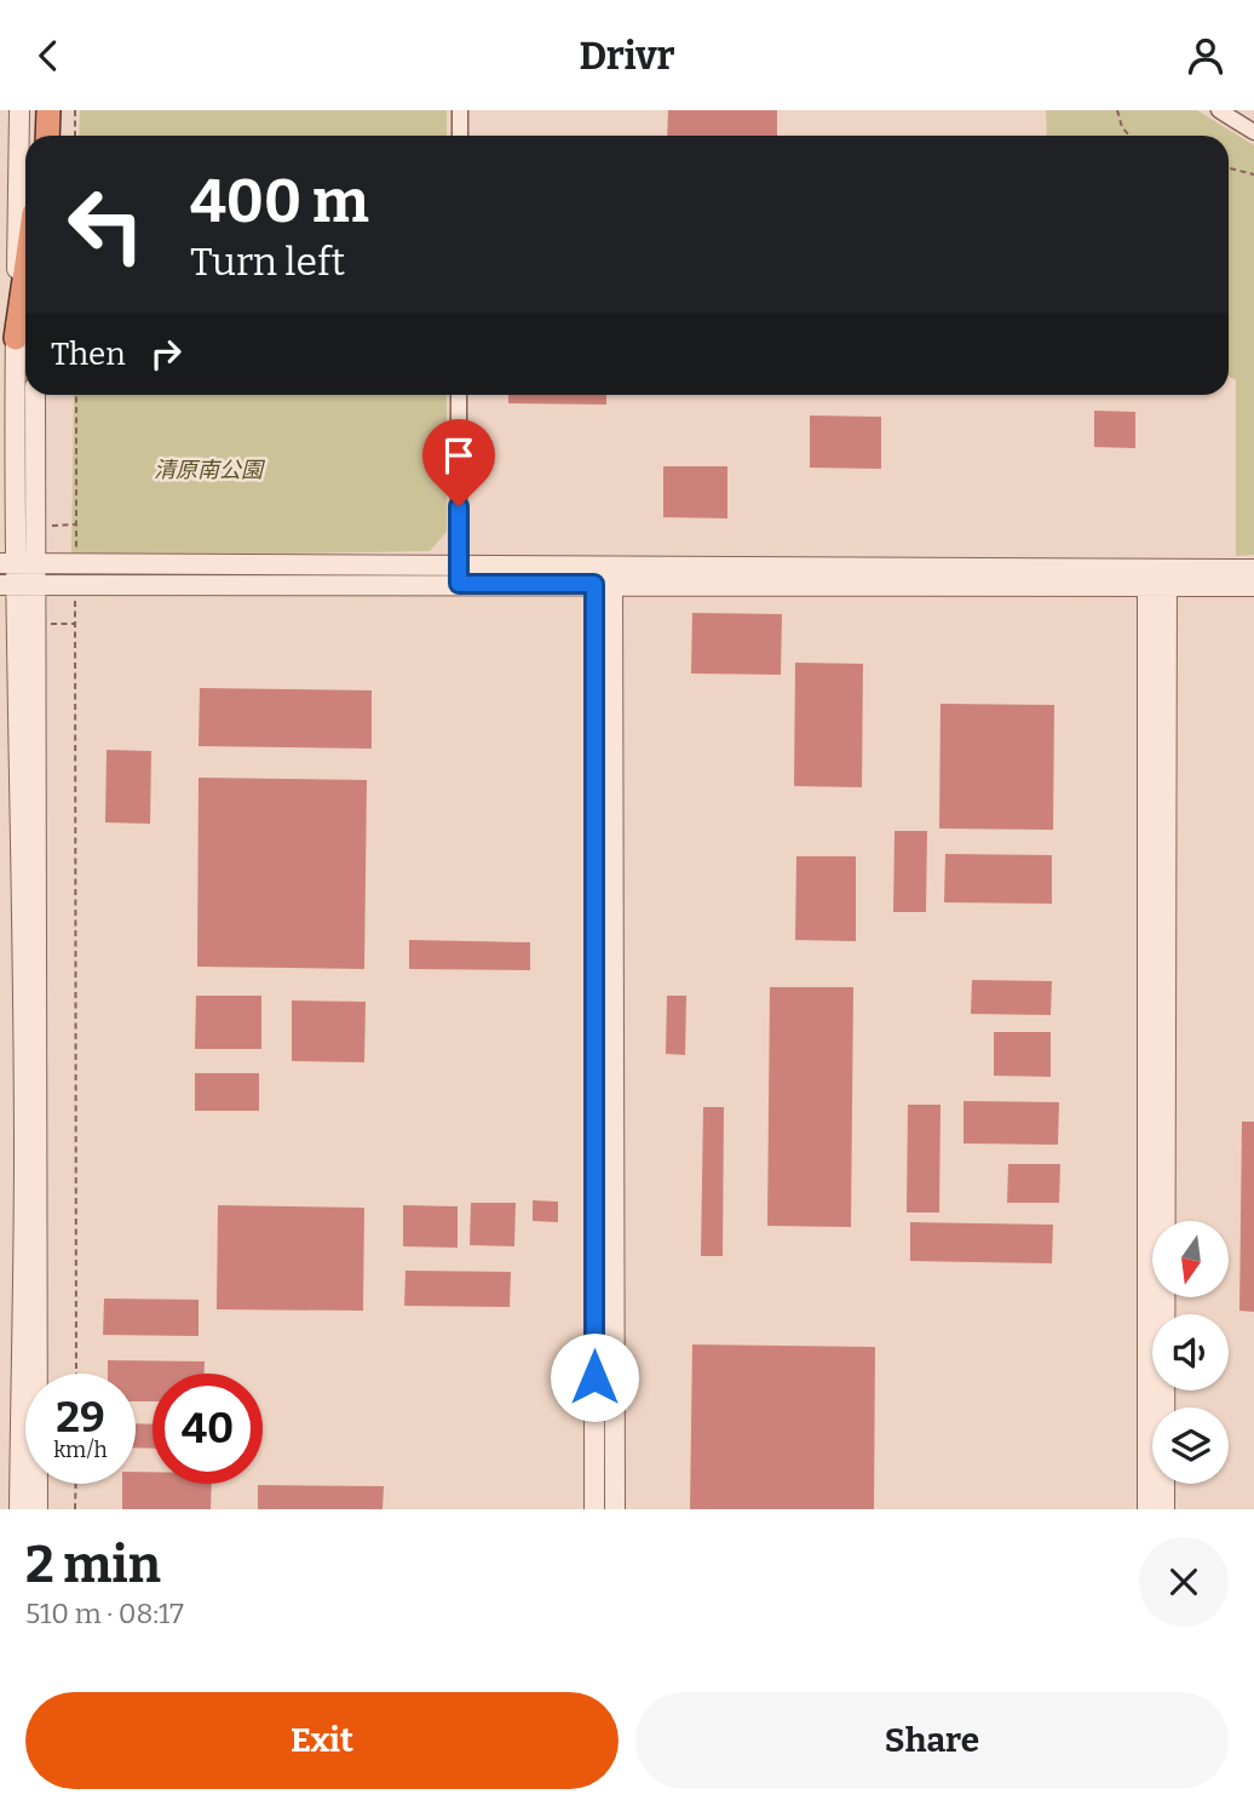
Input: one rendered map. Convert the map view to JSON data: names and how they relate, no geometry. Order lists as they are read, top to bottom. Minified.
{"parks":["清原南公園"],"north":"bottom","page":{"header":"Drivr","turn":["400 m","Turn left"],"then":"Then","speed":"29 km/h","limit":"40","heading":["2 min","510 m · 08:17"],"buttons":["Exit","Share"]}}
